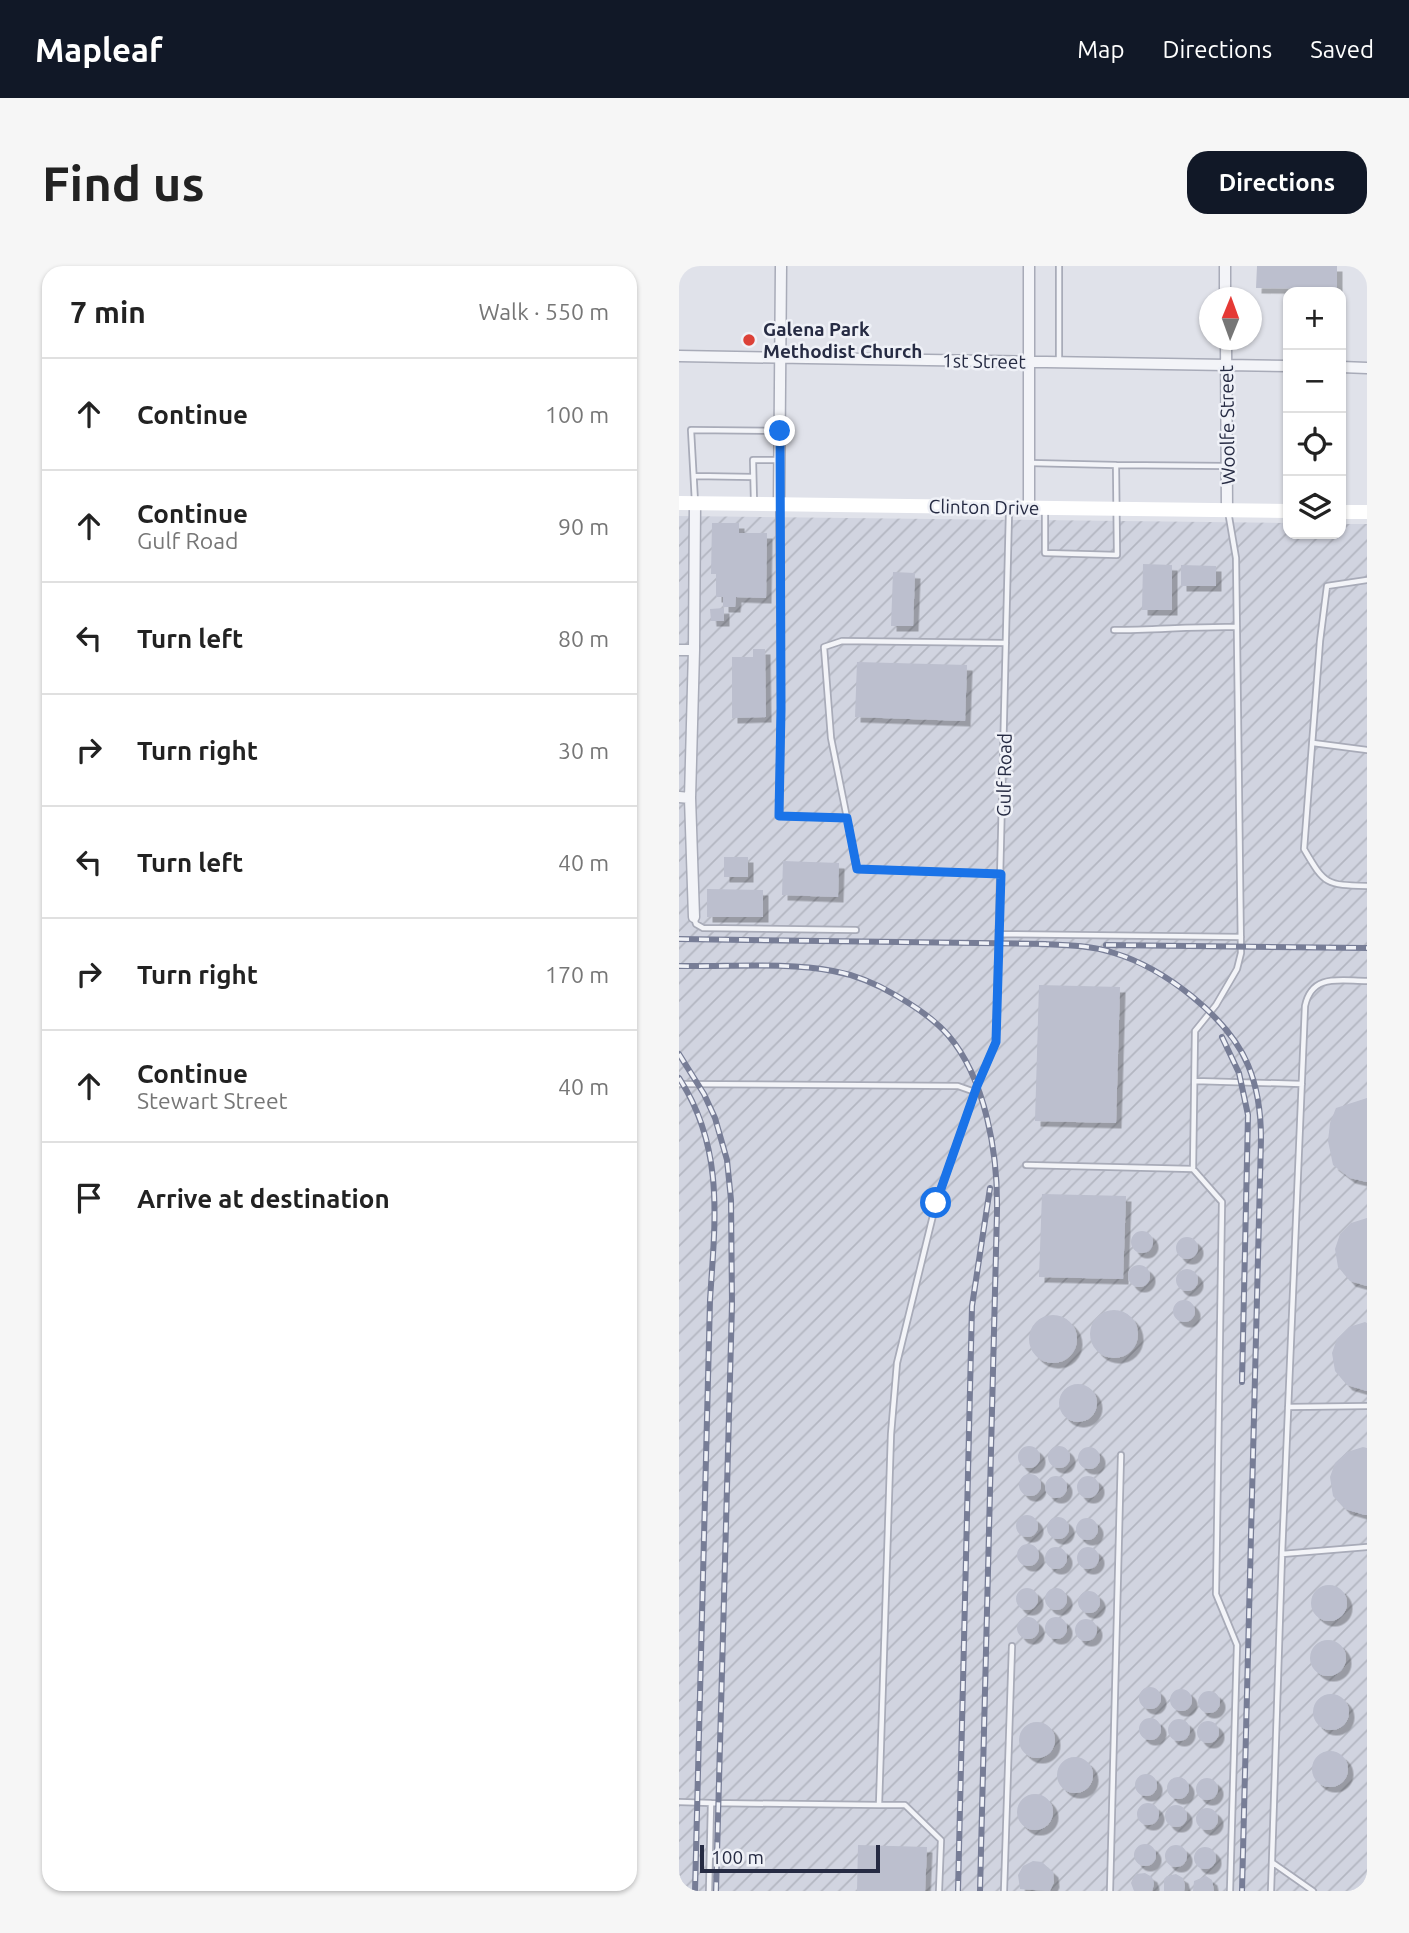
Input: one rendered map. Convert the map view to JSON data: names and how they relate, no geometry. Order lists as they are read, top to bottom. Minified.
{"streets":{"main road":["Clinton Drive"],"street":["1st Street","Woolfe Street"],"lane":["Gulf Road"]},"crossings":[["1st Street","Woolfe Street"],["Woolfe Street","Clinton Drive"],["Clinton Drive","Gulf Road"]],"places":["Galena Park Methodist Church"],"scale_bar":"100 m","north":"top","page":{"header":"Mapleaf","nav":["Map","Directions","Saved"],"buttons":"Directions","title":"Find us","heading":["7 min","Walk · 550 m"],"map_buttons":["+","−"],"list":[["Continue","100 m"],["Continue","Gulf Road","90 m"],["Turn left","80 m"],["Turn right","30 m"],["Turn left","40 m"],["Turn right","170 m"],["Continue","Stewart Street","40 m"],"Arrive at destination"],"scale":"100 m"}}
